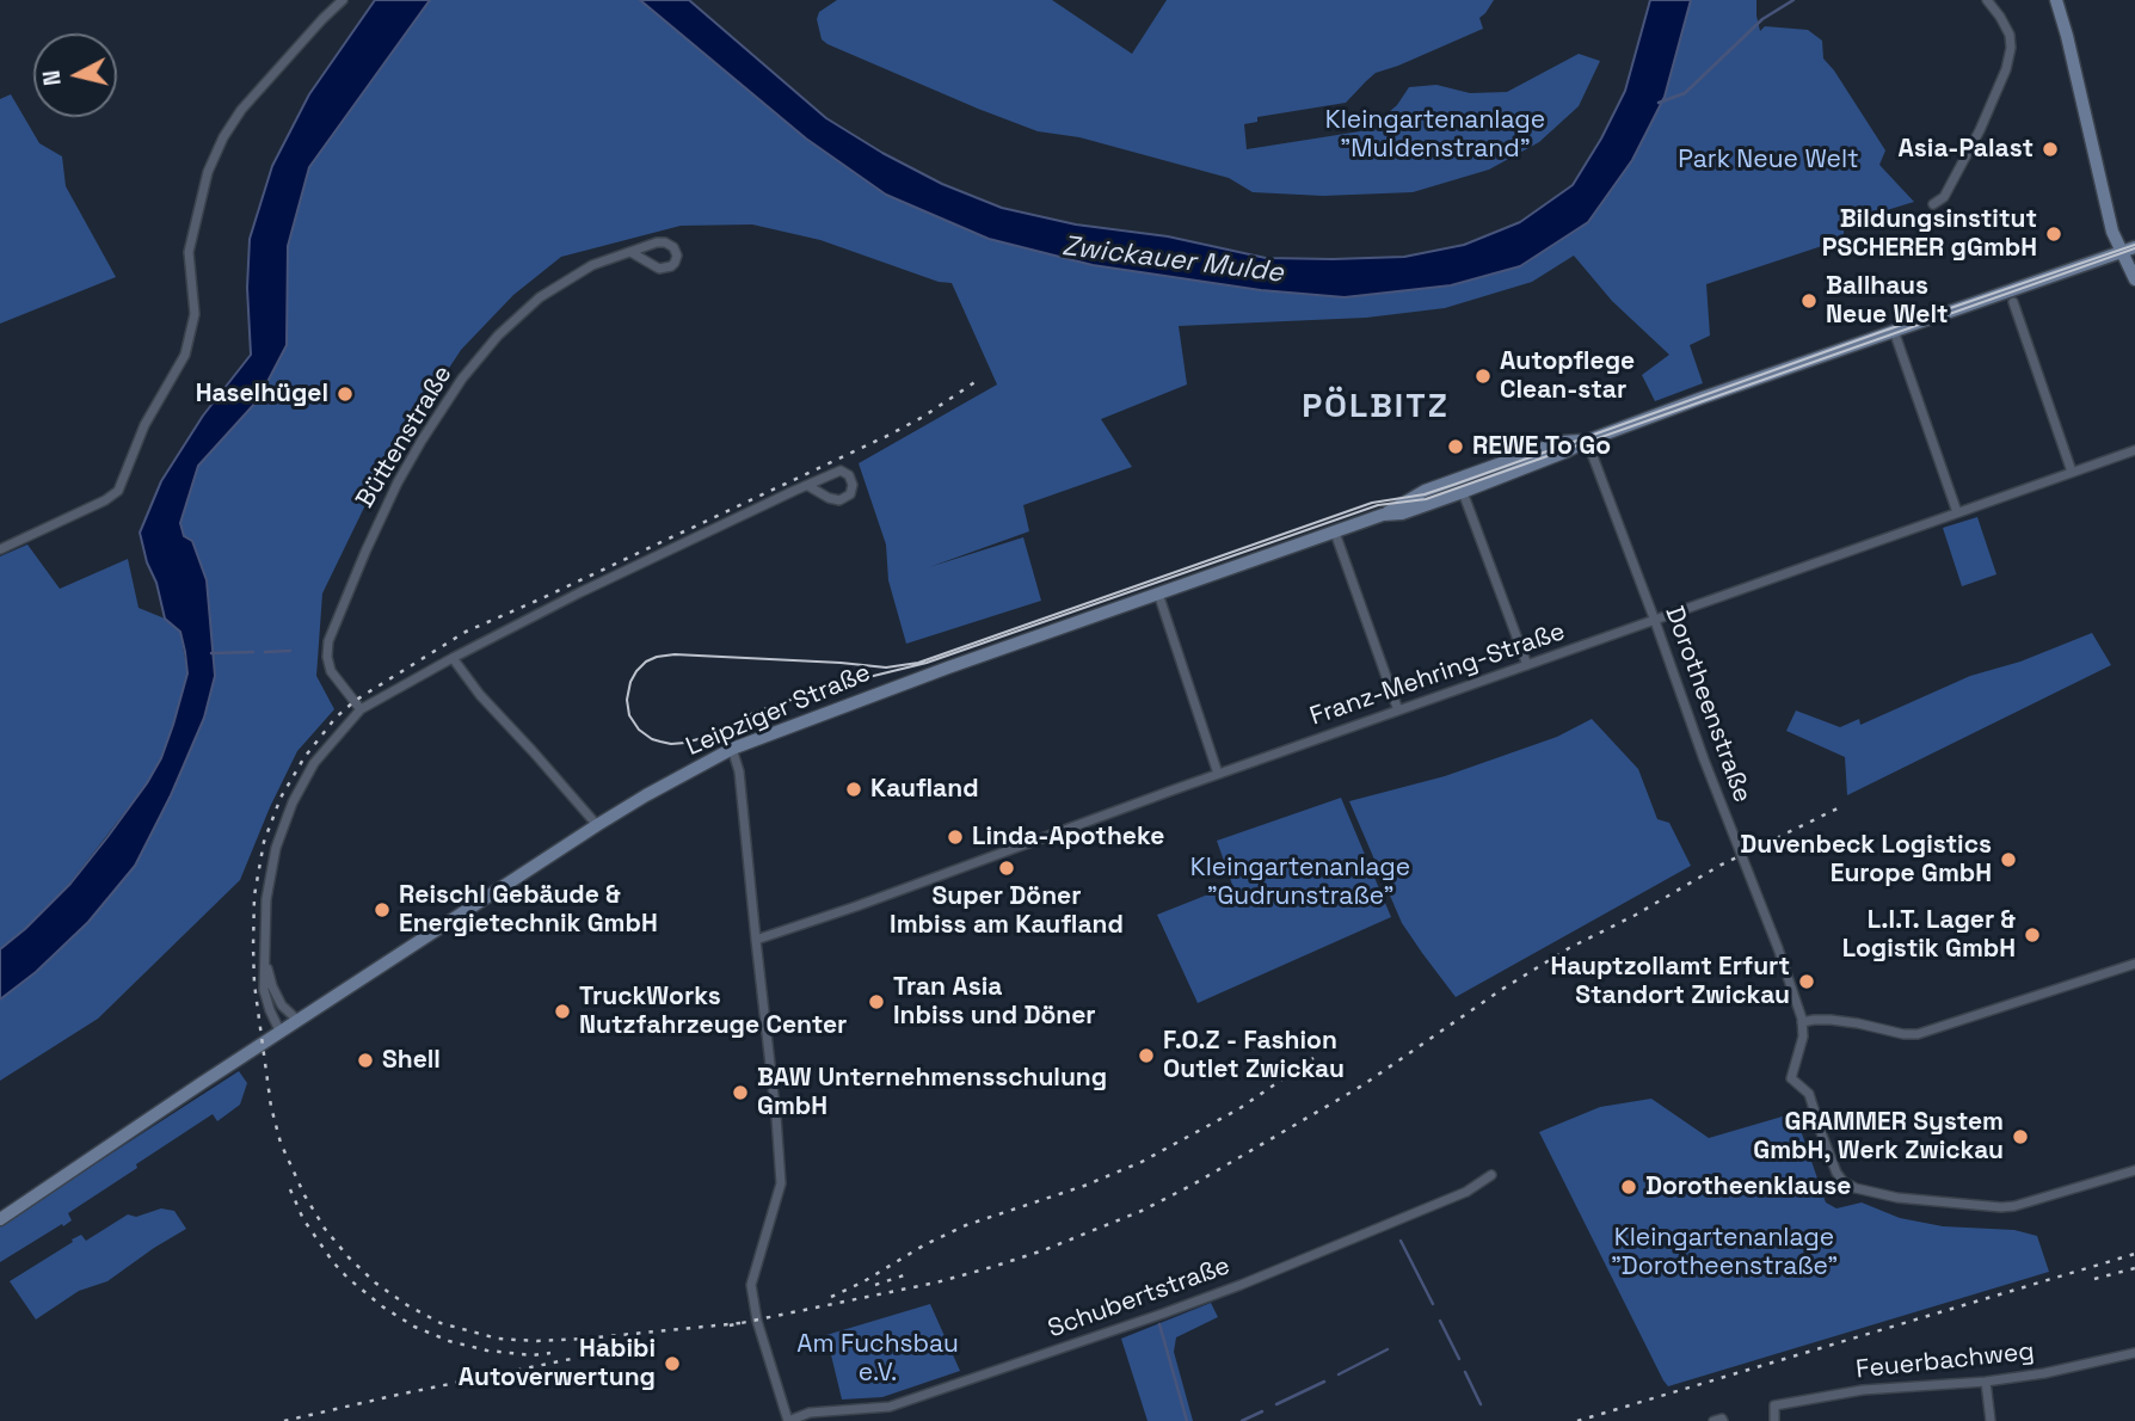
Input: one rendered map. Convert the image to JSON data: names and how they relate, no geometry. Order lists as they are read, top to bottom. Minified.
{"streets":{"street":["Büttenstraße","Franz-Mehring-Straße","Dorotheenstraße","Leipziger Straße","Schubertstraße","Feuerbachweg"]},"crossings":[["Franz-Mehring-Straße","Dorotheenstraße"],["Franz-Mehring-Straße","Schubertstraße"],["Dorotheenstraße","Leipziger Straße"],["Leipziger Straße","Schubertstraße"]],"districts":["PÖLBITZ"],"water":["Zwickauer Mulde"],"parks":["Kleingartenanlage \"Muldenstrand\"","Park Neue Welt","Kleingartenanlage \"Gudrunstraße\"","Kleingartenanlage \"Dorotheenstraße\"","Am Fuchsbau e.V."],"places":["Asia-Palast","Bildungsinstitut PSCHERER gGmbH","Ballhaus Neue Welt","Autopflege Clean-star","Haselhügel","REWE To Go","Kaufland","Linda-Apotheke","Duvenbeck Logistics Europe GmbH","Super Döner Imbiss am Kaufland","Reischl Gebäude & Energietechnik GmbH","L.I.T. Lager & Logistik GmbH","Hauptzollamt Erfurt Standort Zwickau","Tran Asia Inbiss und Döner","TruckWorks Nutzfahrzeuge Center","F.O.Z - Fashion Outlet Zwickau","Shell","BAW Unternehmensschulung GmbH","GRAMMER System GmbH, Werk Zwickau","Dorotheenklause","Habibi Autoverwertung"],"north":"left"}
